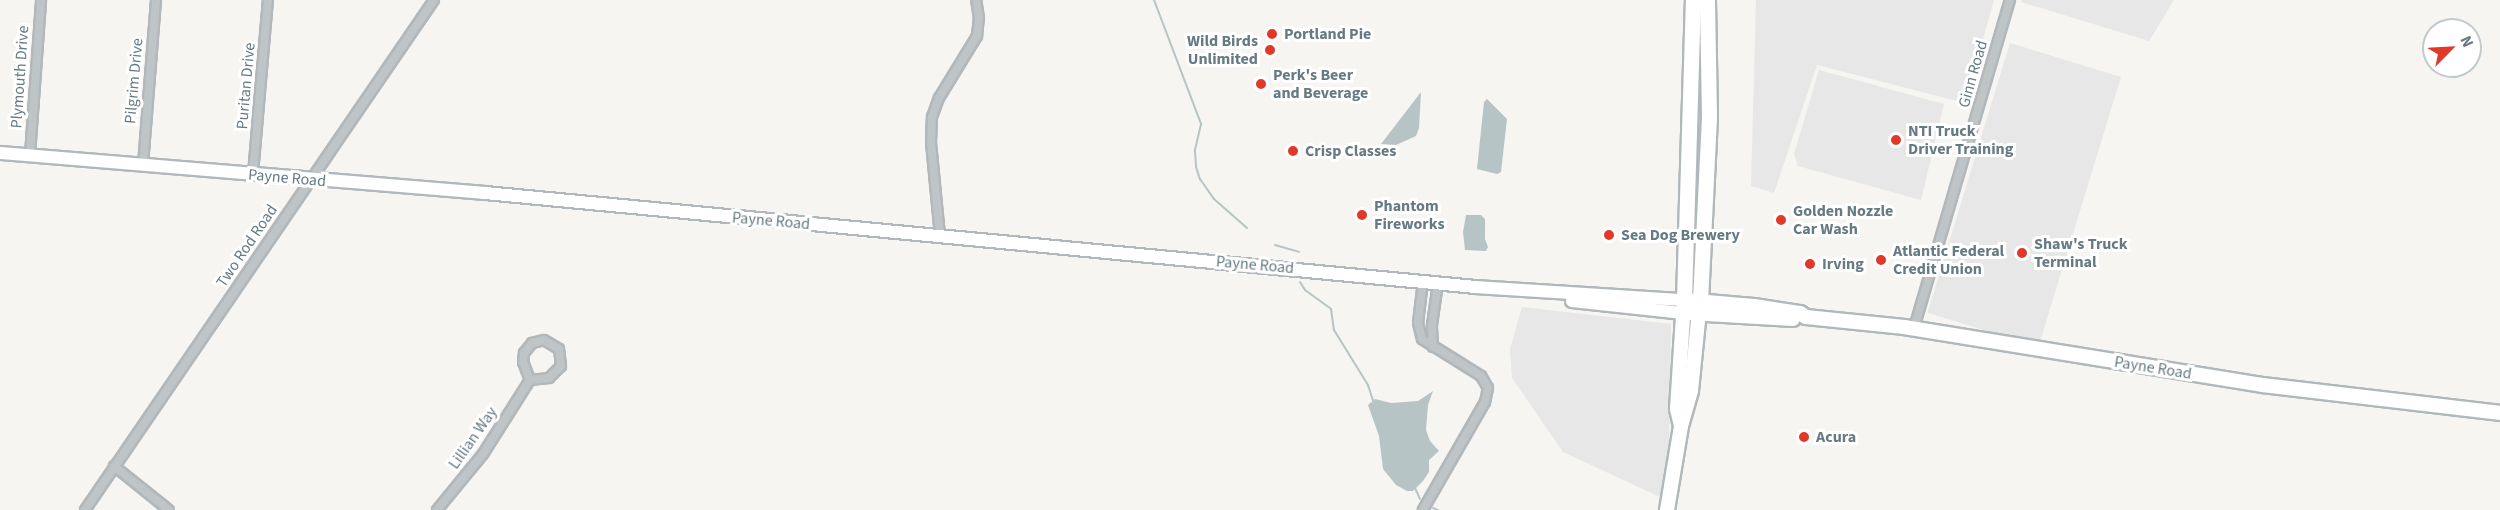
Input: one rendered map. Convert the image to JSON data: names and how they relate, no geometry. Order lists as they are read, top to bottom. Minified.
{"streets":{"main road":["Payne Road"],"street":["Ginn Road","Plymouth Drive","Pilgrim Drive","Puritan Drive","Two Rod Road","Lillian Way"]},"crossings":[["Ginn Road","Payne Road"],["Plymouth Drive","Payne Road"],["Pilgrim Drive","Payne Road"],["Puritan Drive","Payne Road"],["Payne Road","Two Rod Road"]],"places":["Portland Pie","Wild Birds Unlimited","Perk's Beer and Beverage","NTI Truck Driver Training","Crisp Classes","Phantom Fireworks","Golden Nozzle Car Wash","Sea Dog Brewery","Shaw's Truck Terminal","Atlantic Federal Credit Union","Irving","Acura"],"north":"top right"}
